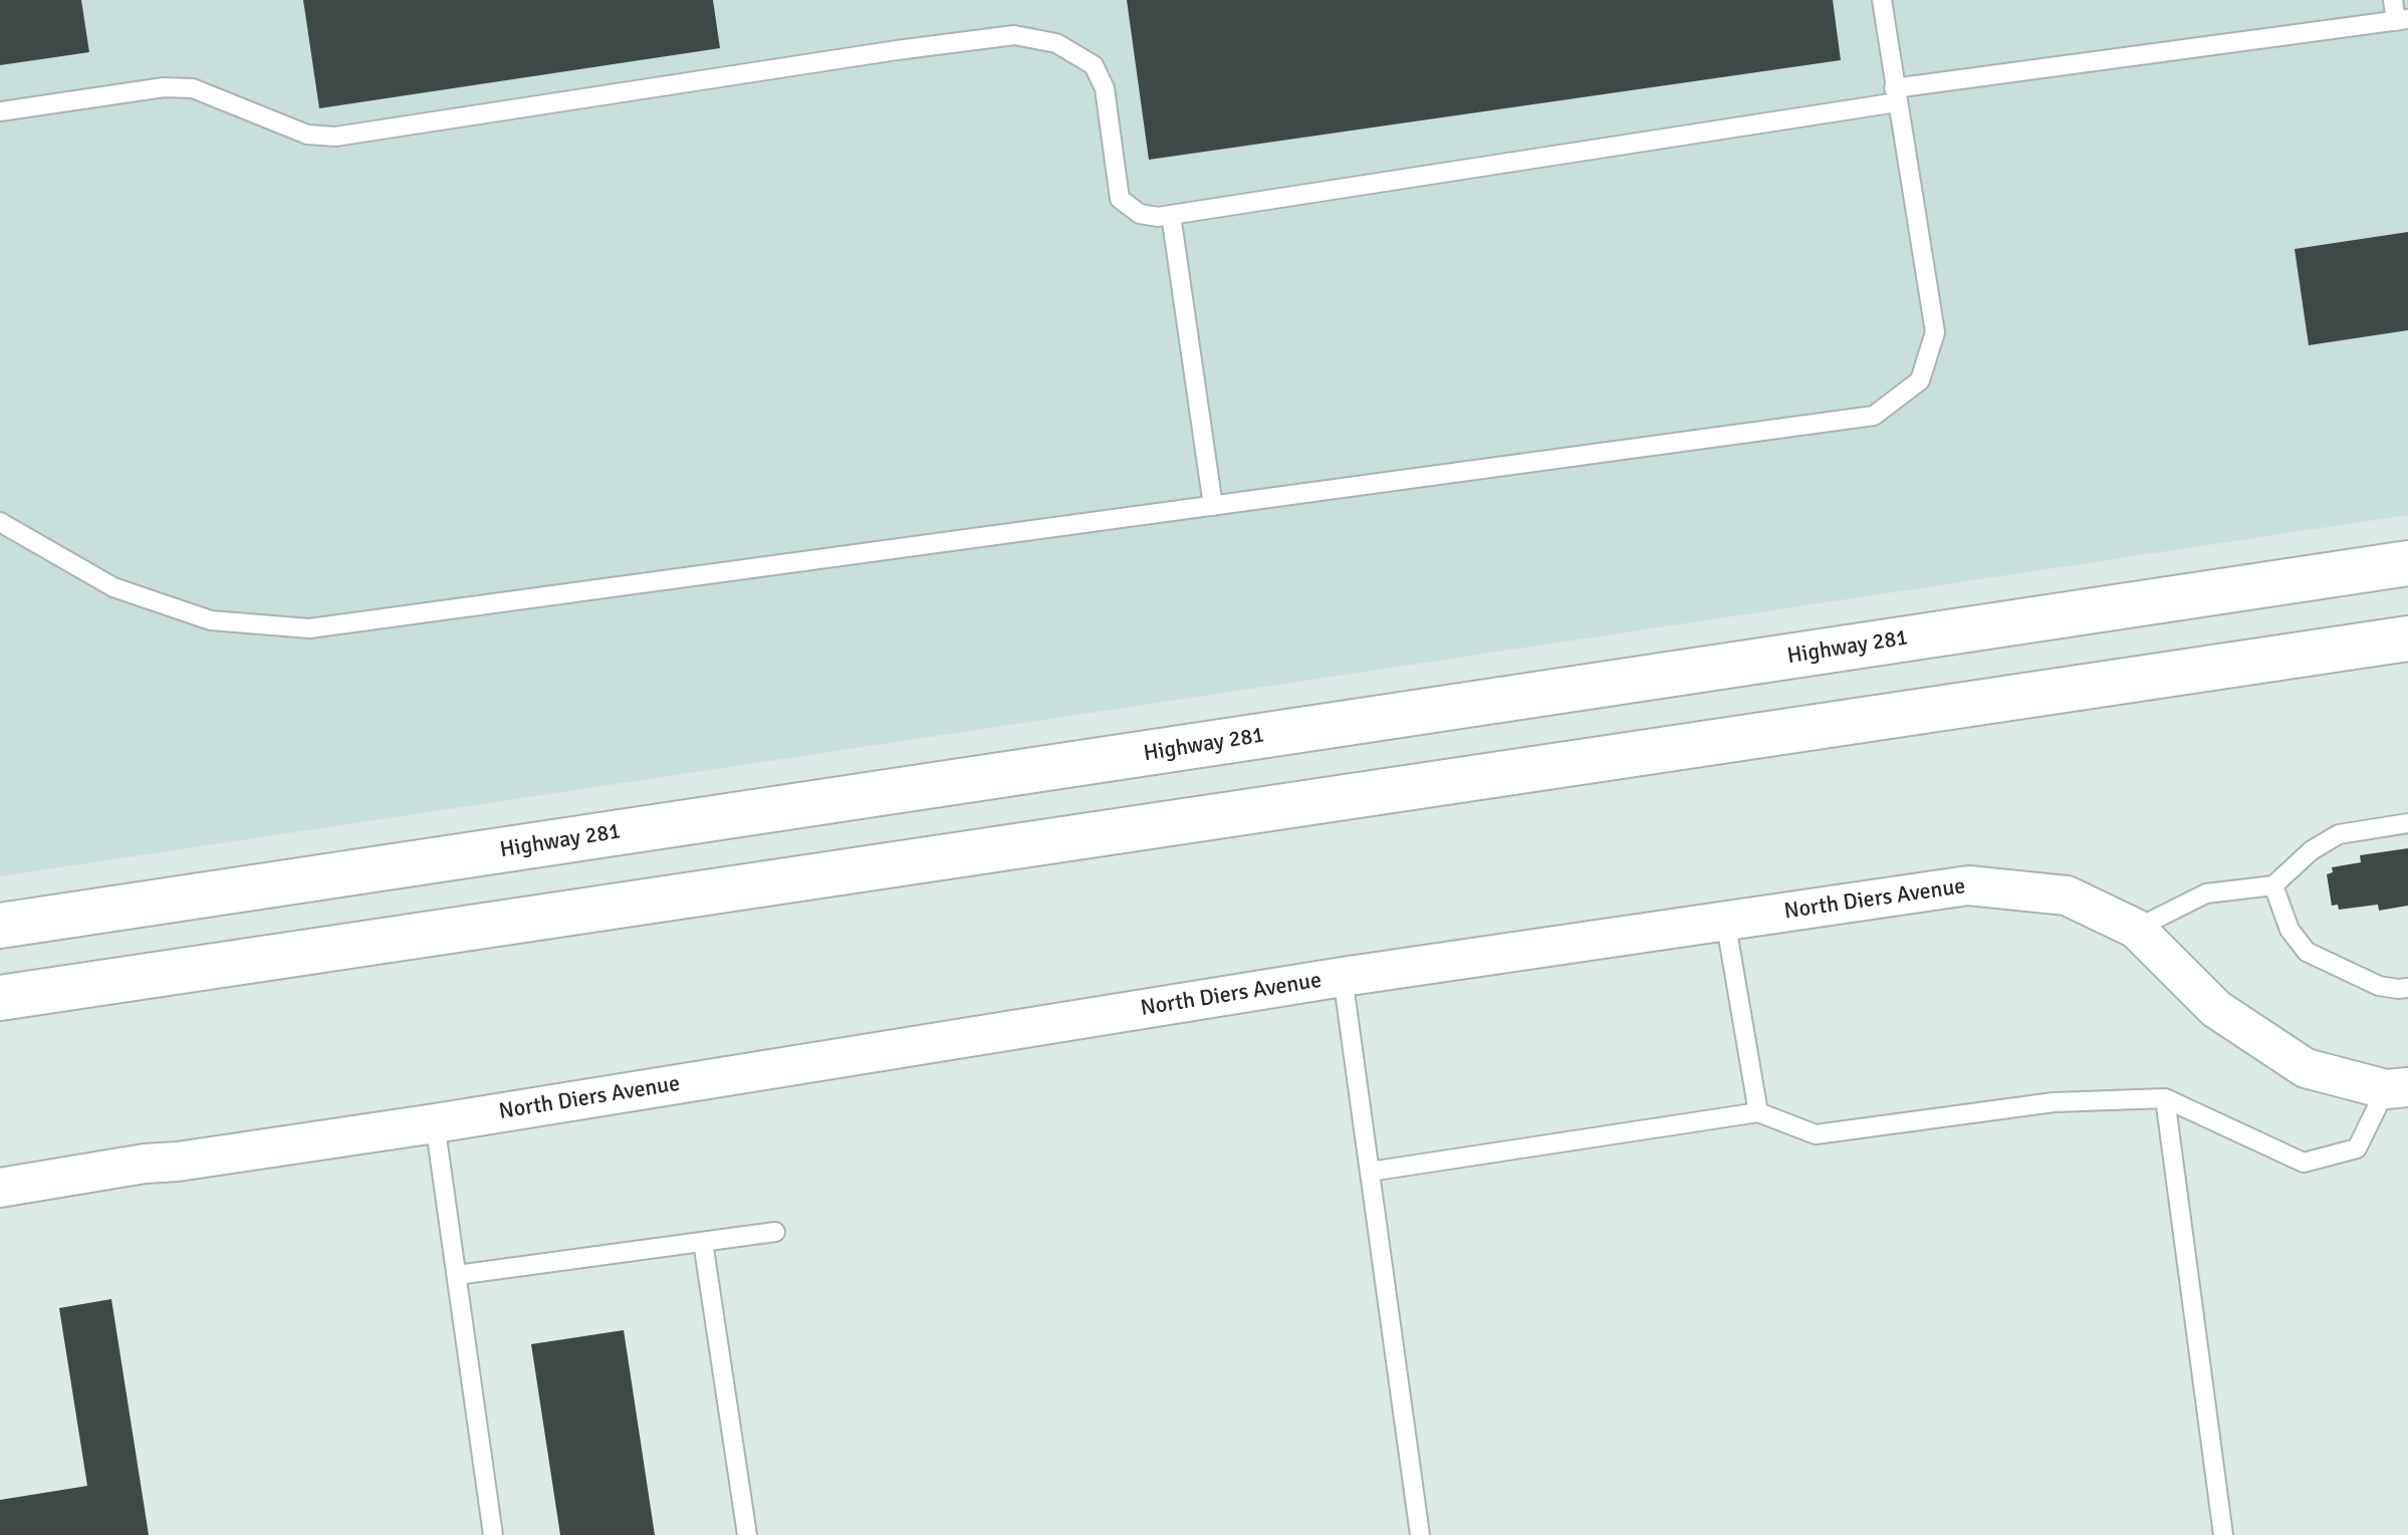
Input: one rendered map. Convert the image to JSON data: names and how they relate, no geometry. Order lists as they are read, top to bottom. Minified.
{"streets":{"highway":["Highway 281"],"street":["North Diers Avenue"]}}
